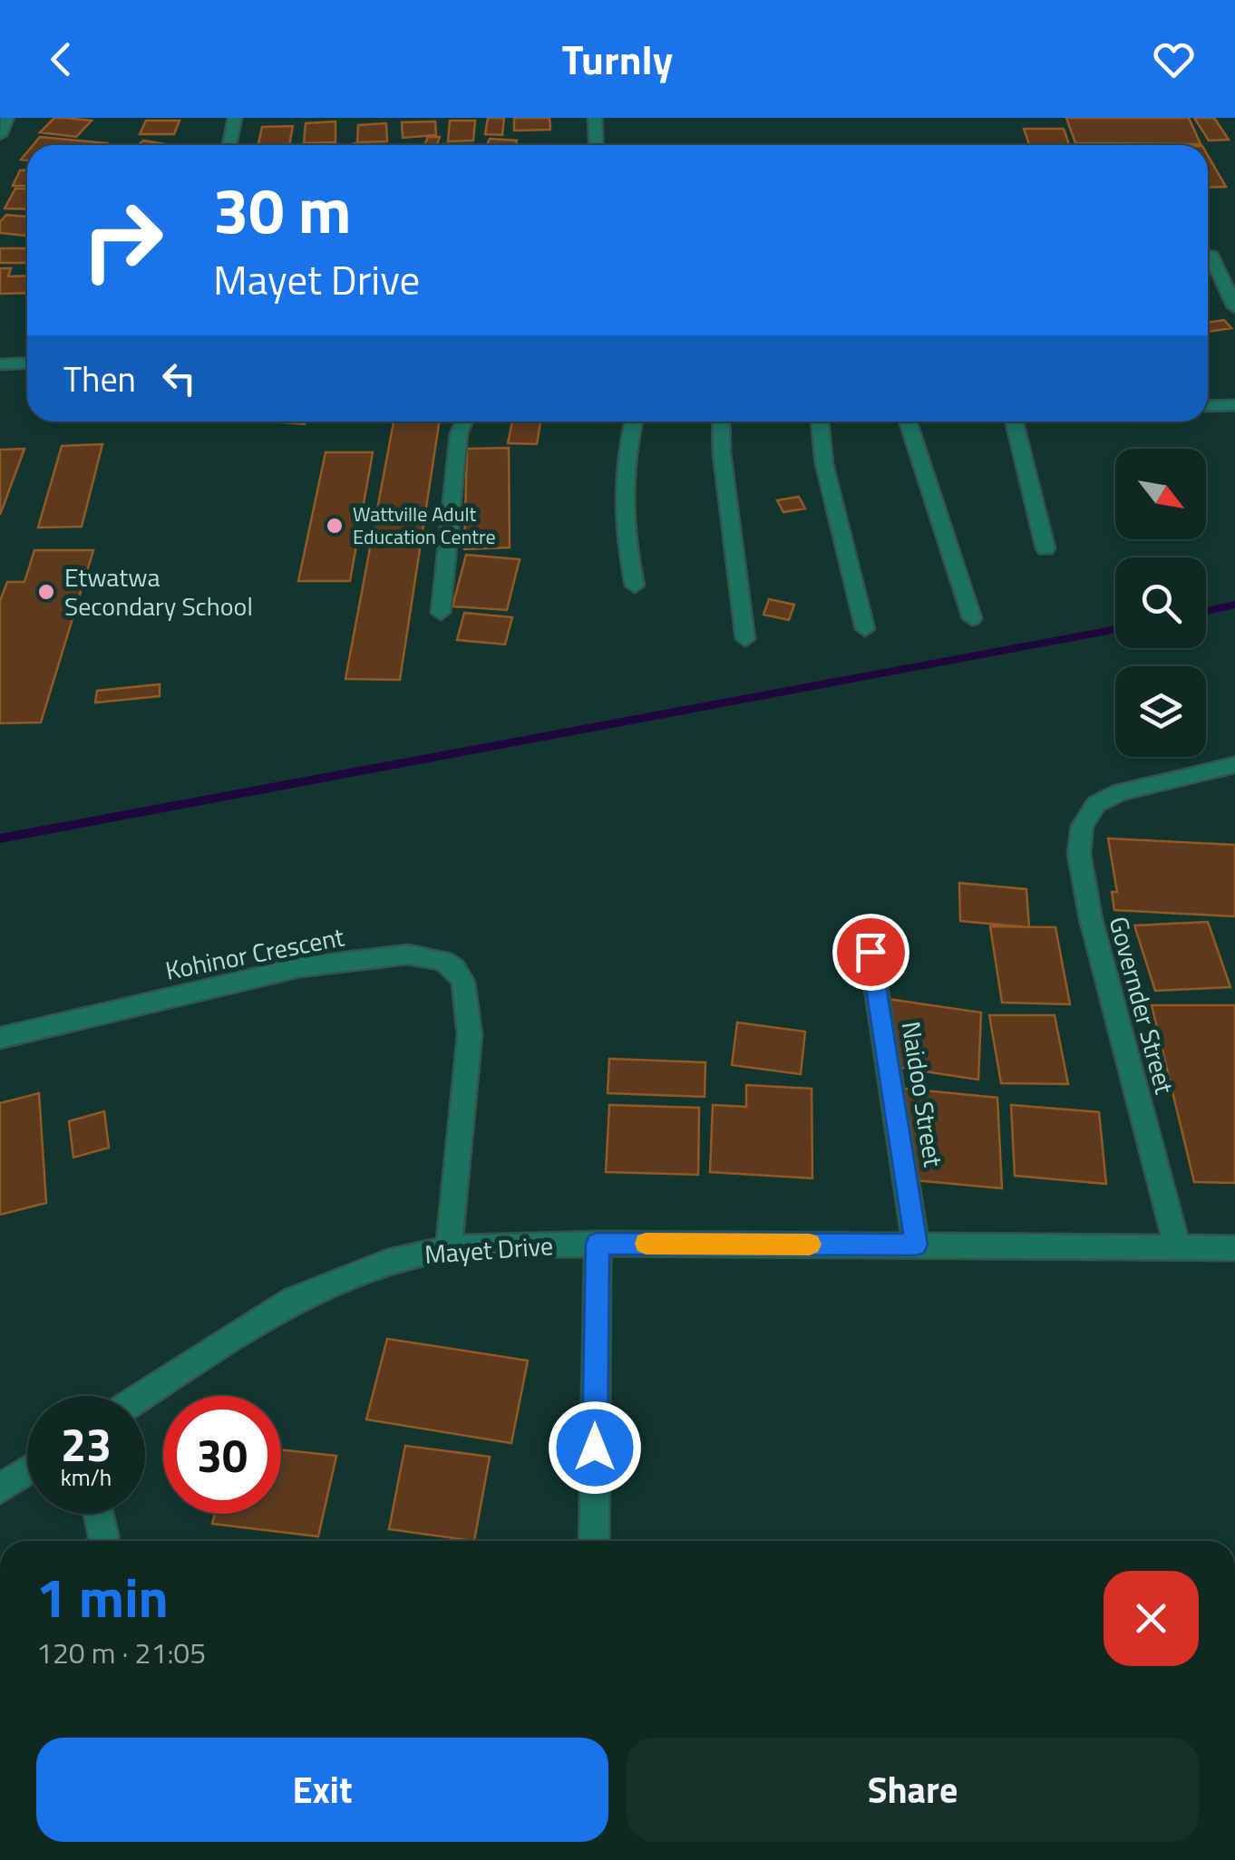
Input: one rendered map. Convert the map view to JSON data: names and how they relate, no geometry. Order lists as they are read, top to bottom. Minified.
{"streets":{"street":["Kohinor Crescent","Governder Street","Naidoo Street","Mayet Drive"]},"crossings":[["Kohinor Crescent","Mayet Drive"],["Governder Street","Mayet Drive"],["Naidoo Street","Mayet Drive"]],"places":["Wattville Adult Education Centre","Etwatwa Secondary School"],"north":"bottom right","page":{"header":"Turnly","turn":["30 m","Mayet Drive"],"then":"Then","speed":"23 km/h","limit":"30","heading":["1 min","120 m · 21:05"],"buttons":["Exit","Share"]}}
